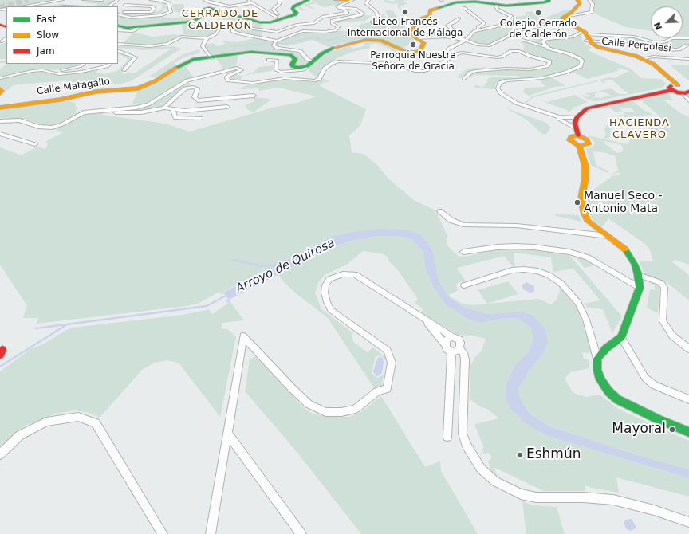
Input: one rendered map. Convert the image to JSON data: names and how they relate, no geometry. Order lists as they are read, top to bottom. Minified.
{"streets":{"street":["Calle Pergolesi","Calle Matagallo"]},"districts":["CERRADO DE CALDERÓN","HACIENDA CLAVERO"],"water":["Arroyo de Quirosa"],"places":["Liceo Francés Internacional de Málaga","Colegio Cerrado de Calderón","Parroquia Nuestra Señora de Gracia","Manuel Seco - Antonio Mata","Mayoral","Eshmún"],"legend":["Fast","Slow","Jam"],"north":"bottom left"}
